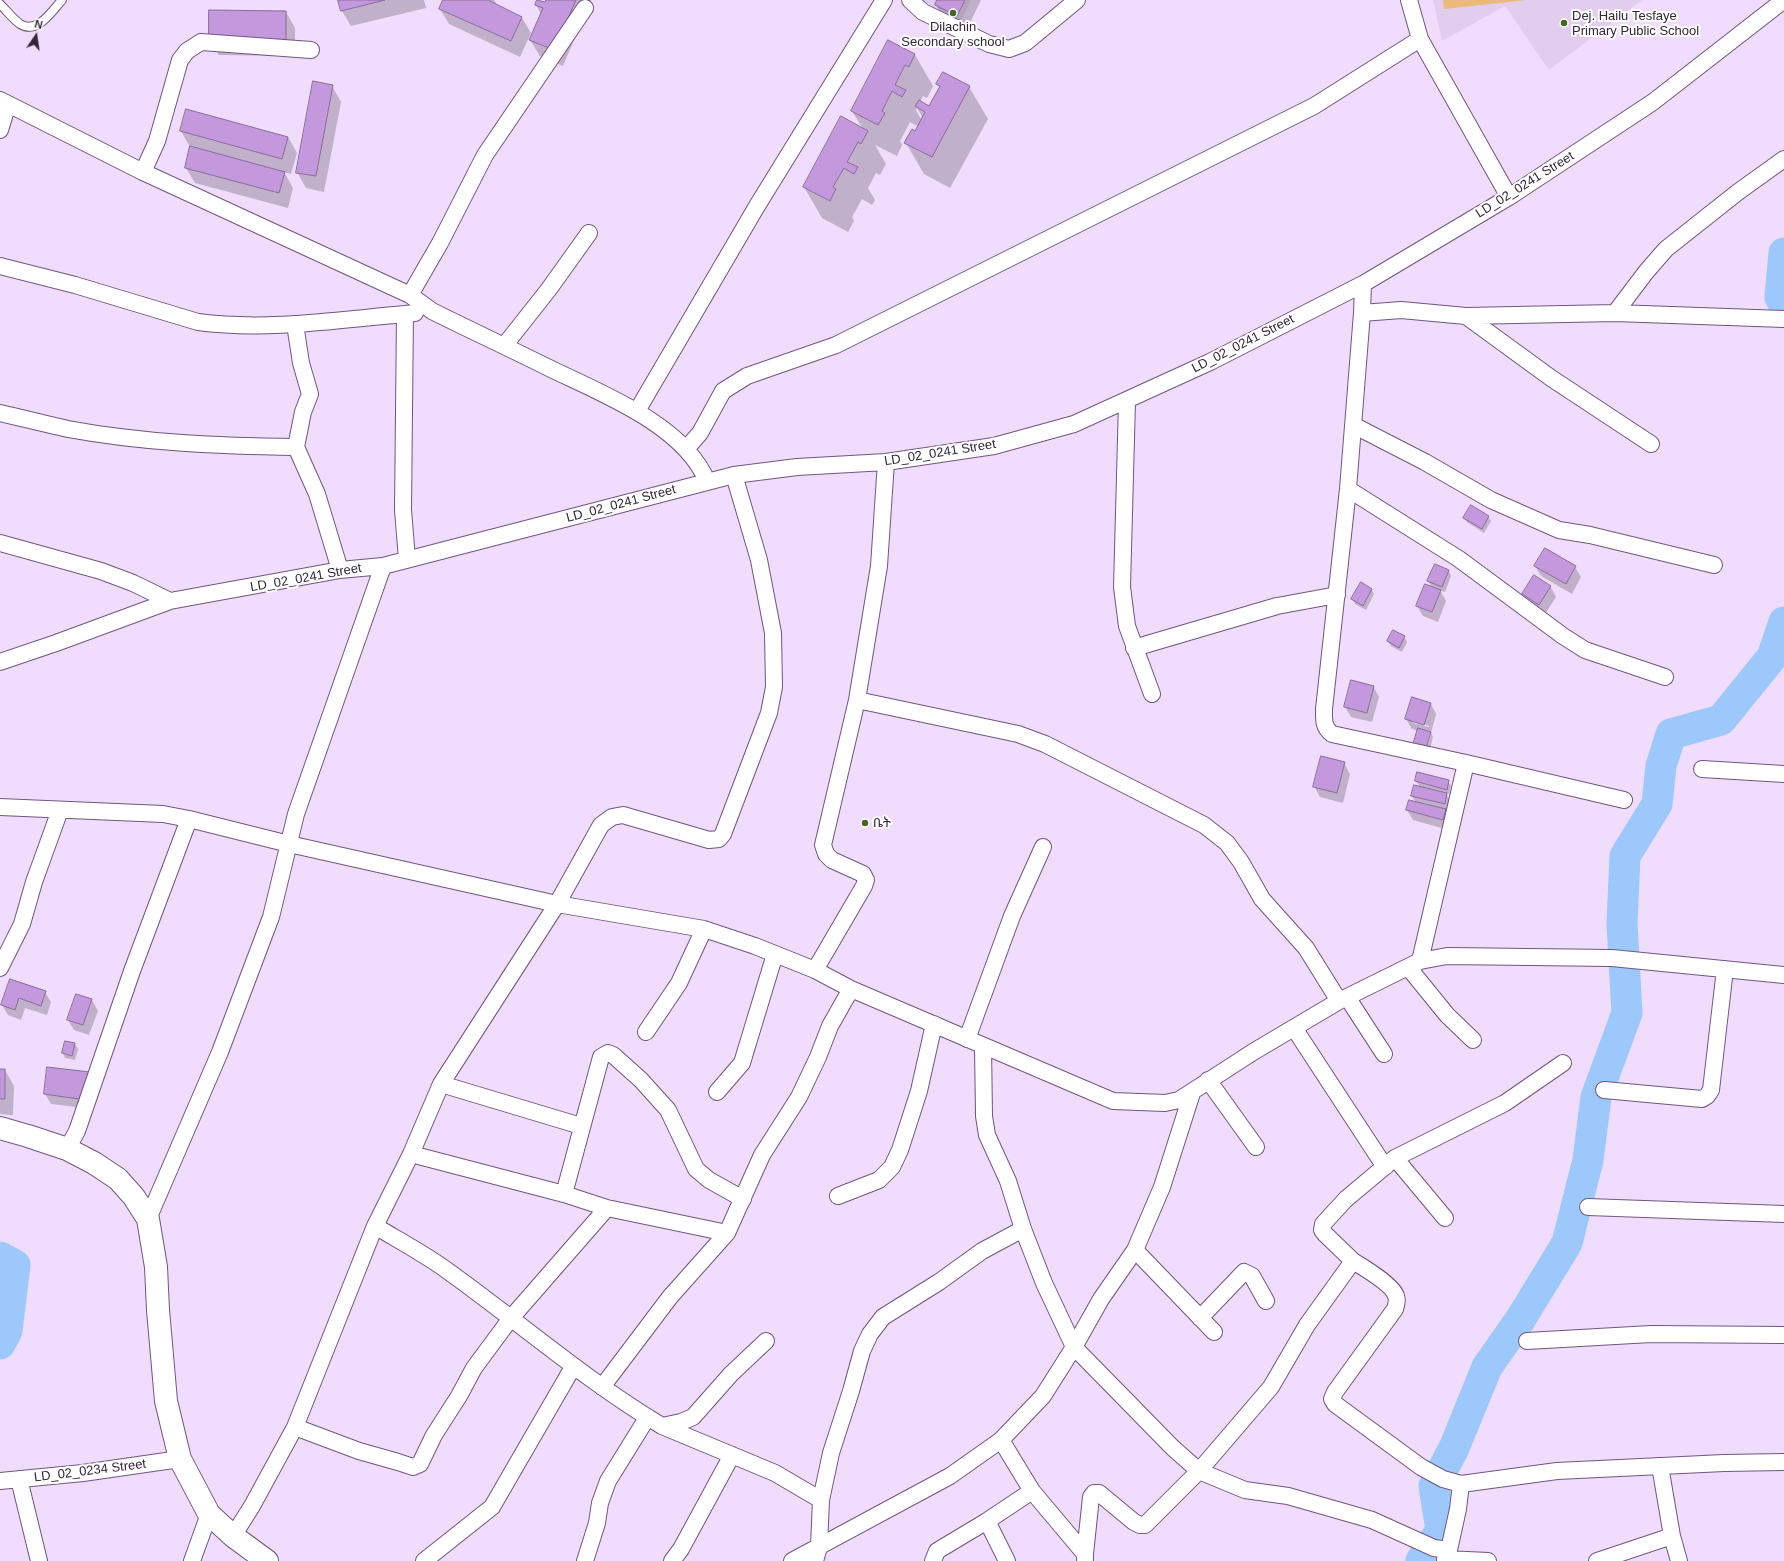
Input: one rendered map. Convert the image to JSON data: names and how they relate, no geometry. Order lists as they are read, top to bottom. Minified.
{"streets":{"street":["LD_02_0241 Street","LD_02_0234 Street"]},"places":["Dilachin Secondary school","Dej. Hailu Tesfaye Primary Public School","ቤት"],"north":"top"}
